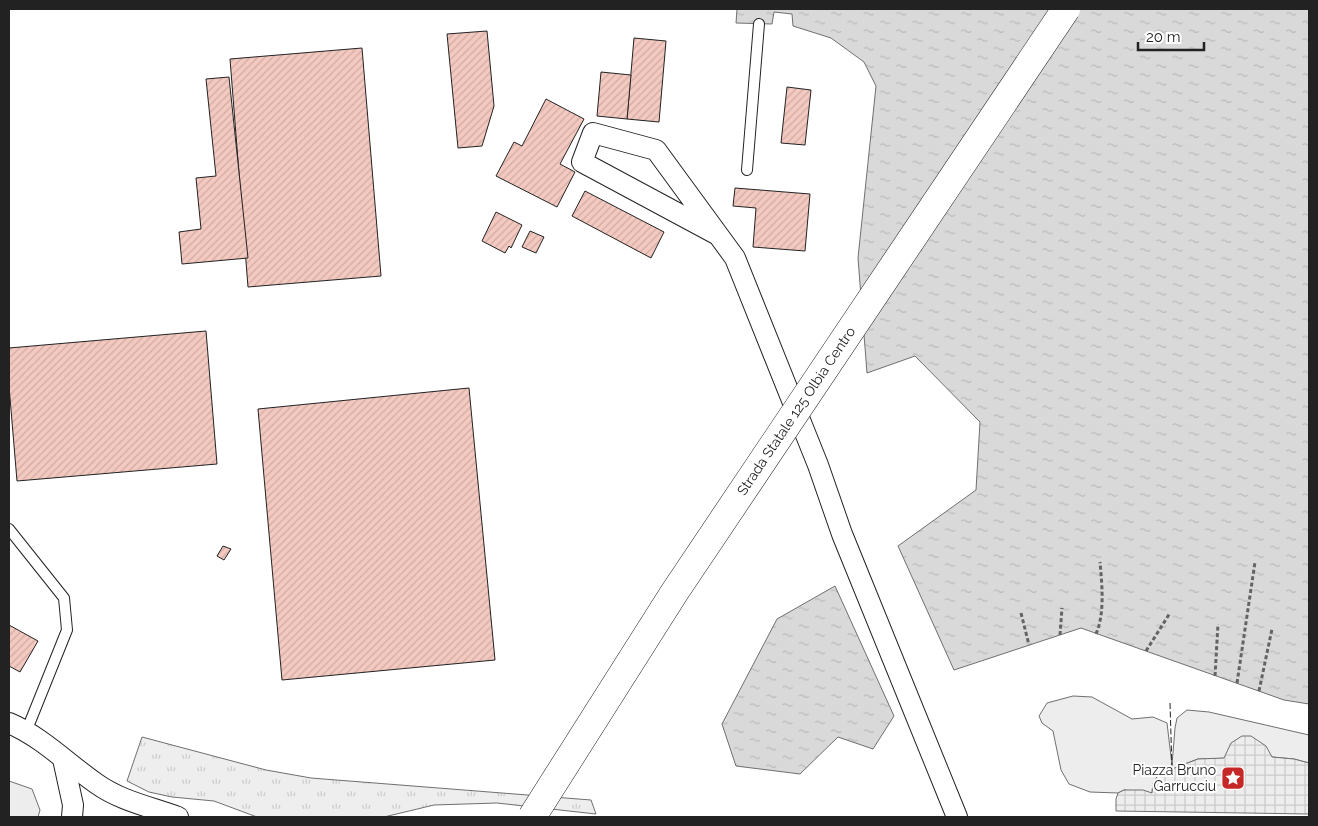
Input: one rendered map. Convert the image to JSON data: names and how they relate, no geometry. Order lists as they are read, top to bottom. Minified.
{"streets":{"main road":["Strada Statale 125 Olbia Centro"]},"places":{"place":["Piazza Bruno Garrucciu"]},"scale_bar":"20 m"}
